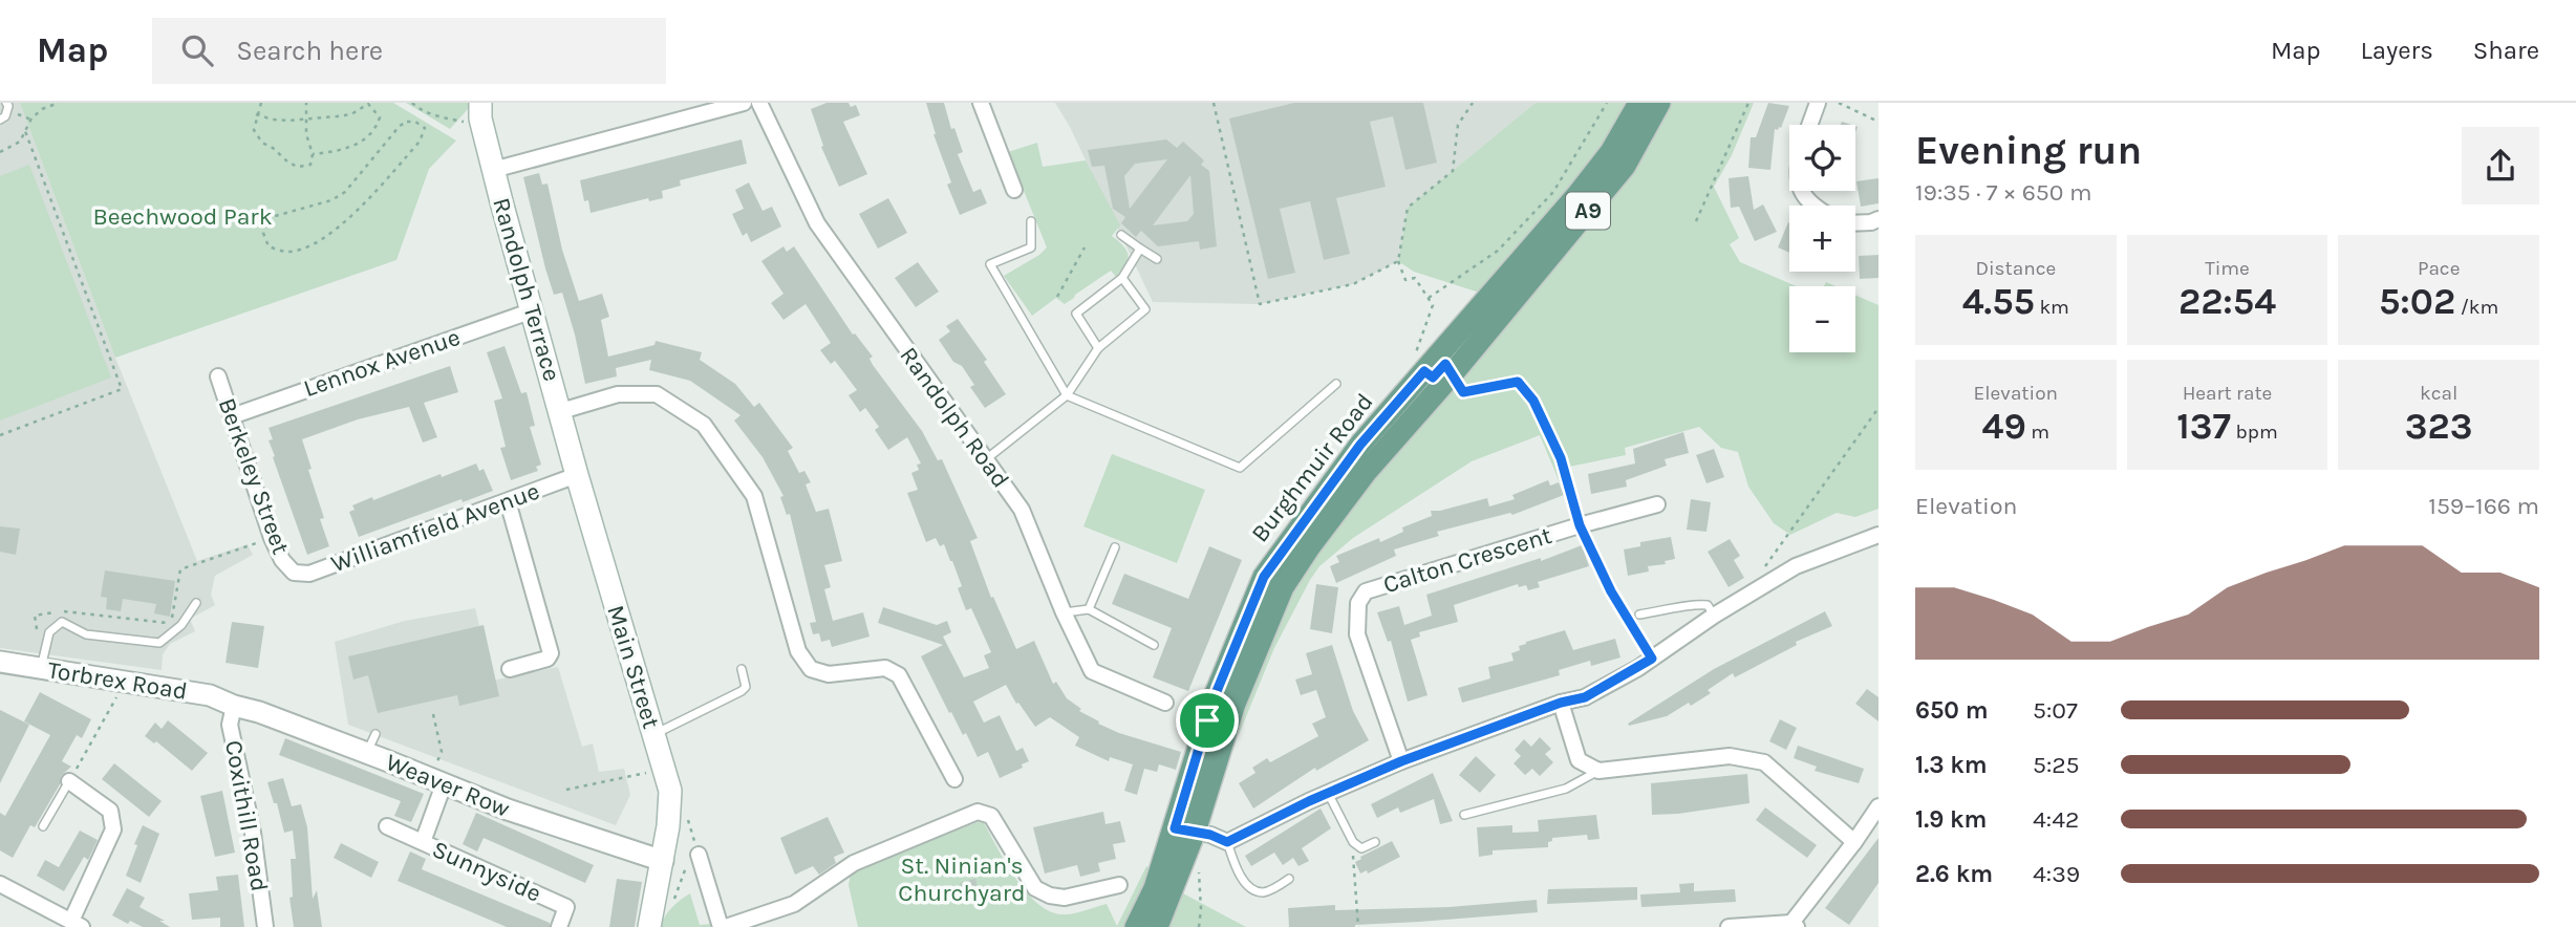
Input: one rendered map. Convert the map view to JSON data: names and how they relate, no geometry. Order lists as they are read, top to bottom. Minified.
{"streets":{"main road":["A9","Randolph Terrace","Burghmuir Road","Main Street"],"street":["Lennox Avenue","Randolph Road","Berkeley Street","Williamfield Avenue","Calton Crescent","Torbrex Road","Weaver Row","Coxithill Road","Sunnyside"]},"crossings":[["Randolph Terrace","Lennox Avenue"],["Randolph Terrace","Williamfield Avenue"],["Randolph Terrace","Main Street"],["Lennox Avenue","Berkeley Street"],["Berkeley Street","Williamfield Avenue"],["Williamfield Avenue","Main Street"],["Main Street","Weaver Row"],["Torbrex Road","Weaver Row"],["Torbrex Road","Coxithill Road"],["Weaver Row","Coxithill Road"]],"parks":["Beechwood Park","St. Ninian's Churchyard"],"page":{"header":"Map","search":"Search here","nav":["Map","Layers","Share"],"heading":["Evening run","19:35 · 7 × 650 m"],"map_buttons":["+","−"],"stats":[["Distance","4.55 km"],["Time","22:54"],["Pace","5:02 /km"],["Elevation","49 m"],["Heart rate","137 bpm"],["kcal","323"]],"chart":["Elevation","159–166 m"],"list":[{"name":"650 m","note":"5:07"},{"name":"1.3 km","note":"5:25"},{"name":"1.9 km","note":"4:42"},{"name":"2.6 km","note":"4:39"}]}}
